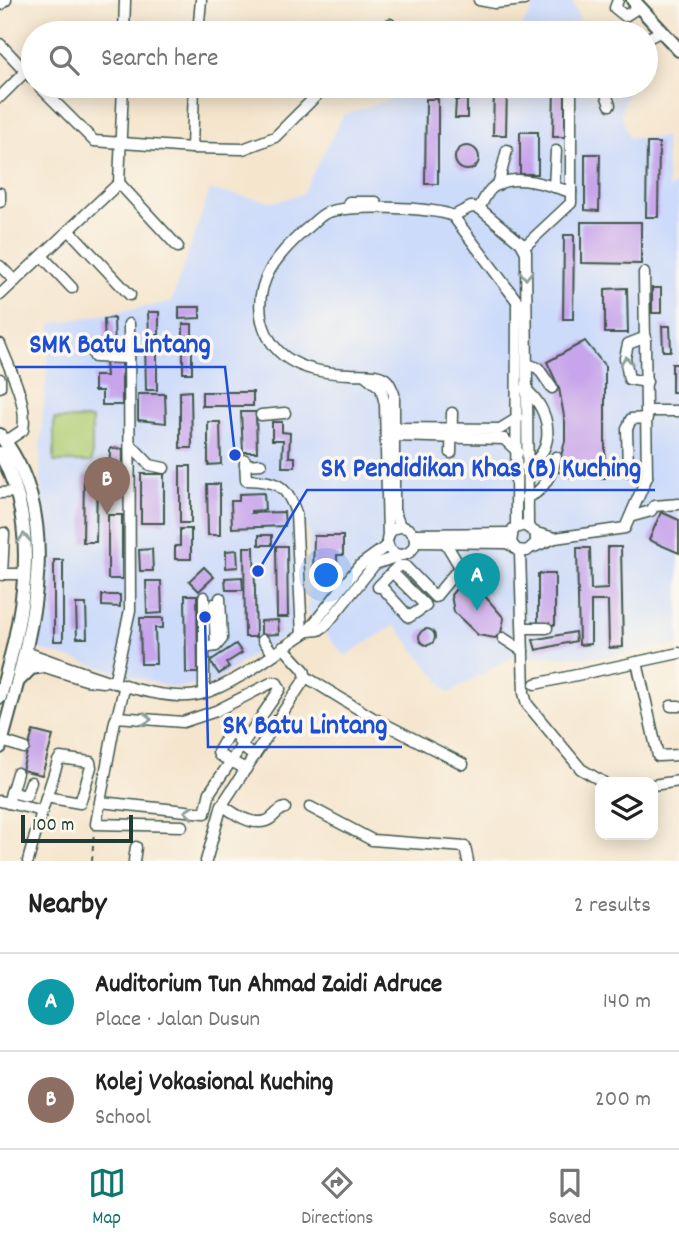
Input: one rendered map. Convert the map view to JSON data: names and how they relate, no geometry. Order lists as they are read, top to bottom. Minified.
{"places":["SMK Batu Lintang","SK Pendidikan Khas (B) Kuching","SK Batu Lintang"],"scale_bar":"100 m","page":{"search":"Search here","pins":["B","A"],"scale":"100 m","heading":["Nearby","2 results"],"list":[{"mark":"A","name":"Auditorium Tun Ahmad Zaidi Adruce","note":"Place · Jalan Dusun","value":"140 m"},{"mark":"B","name":"Kolej Vokasional Kuching","note":"School","value":"200 m"}],"nav":["Map","Directions","Saved"]}}
